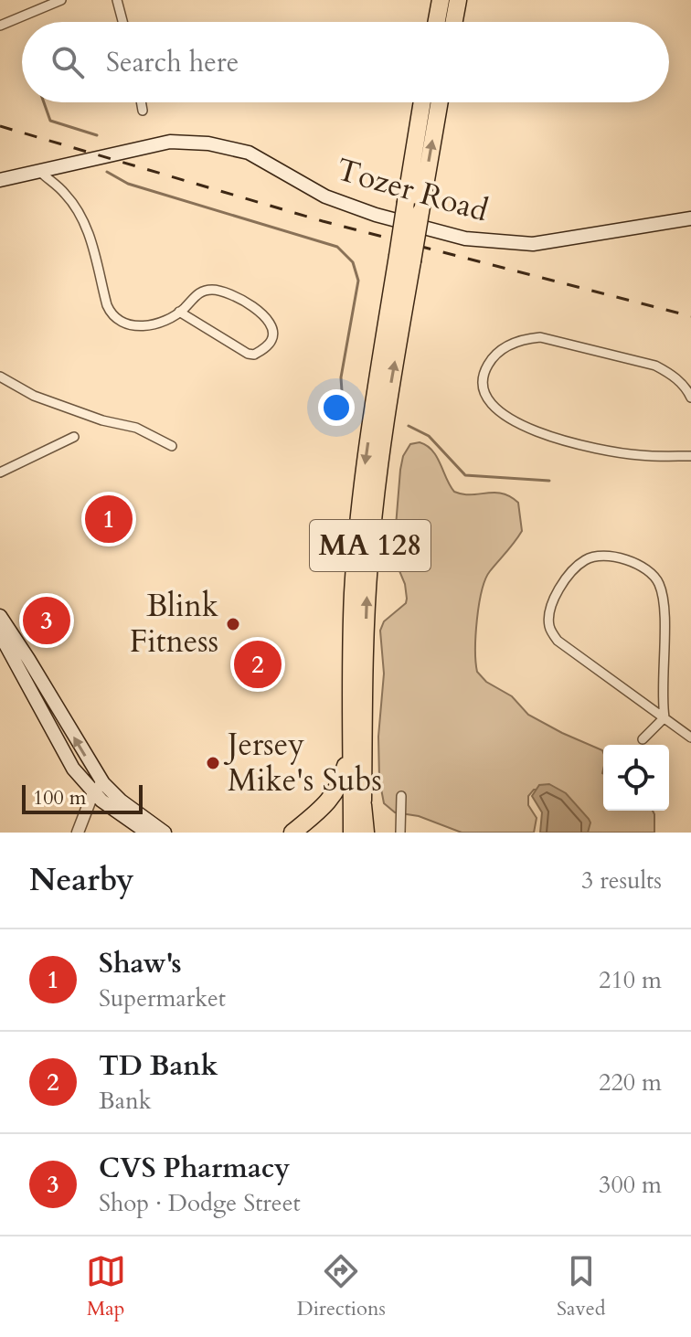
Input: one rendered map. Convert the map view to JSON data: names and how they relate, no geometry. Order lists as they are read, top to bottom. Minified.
{"streets":{"highway":["MA 128"],"main road":["Tozer Road"]},"places":["Blink Fitness","Jersey Mike's Subs"],"scale_bar":"100 m","page":{"search":"Search here","pins":["1","3","2"],"scale":"100 m","heading":["Nearby","3 results"],"list":[{"mark":"1","name":"Shaw's","note":"Supermarket","value":"210 m"},{"mark":"2","name":"TD Bank","note":"Bank","value":"220 m"},{"mark":"3","name":"CVS Pharmacy","note":"Shop · Dodge Street","value":"300 m"}],"nav":["Map","Directions","Saved"]}}
